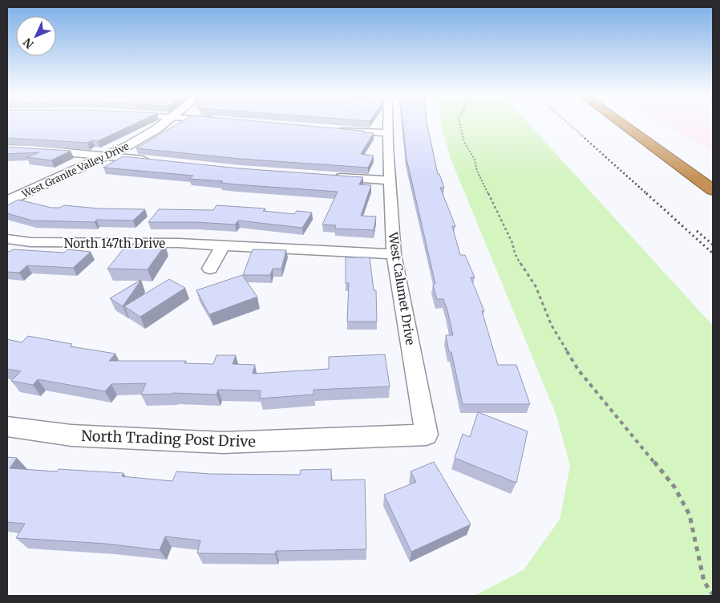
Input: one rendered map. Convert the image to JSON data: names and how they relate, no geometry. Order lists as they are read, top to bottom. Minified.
{"streets":{"street":["West Granite Valley Drive","North 147th Drive","West Calumet Drive","North Trading Post Drive"]},"crossings":[["North 147th Drive","West Calumet Drive"],["West Calumet Drive","North Trading Post Drive"]],"north":"bottom left"}
